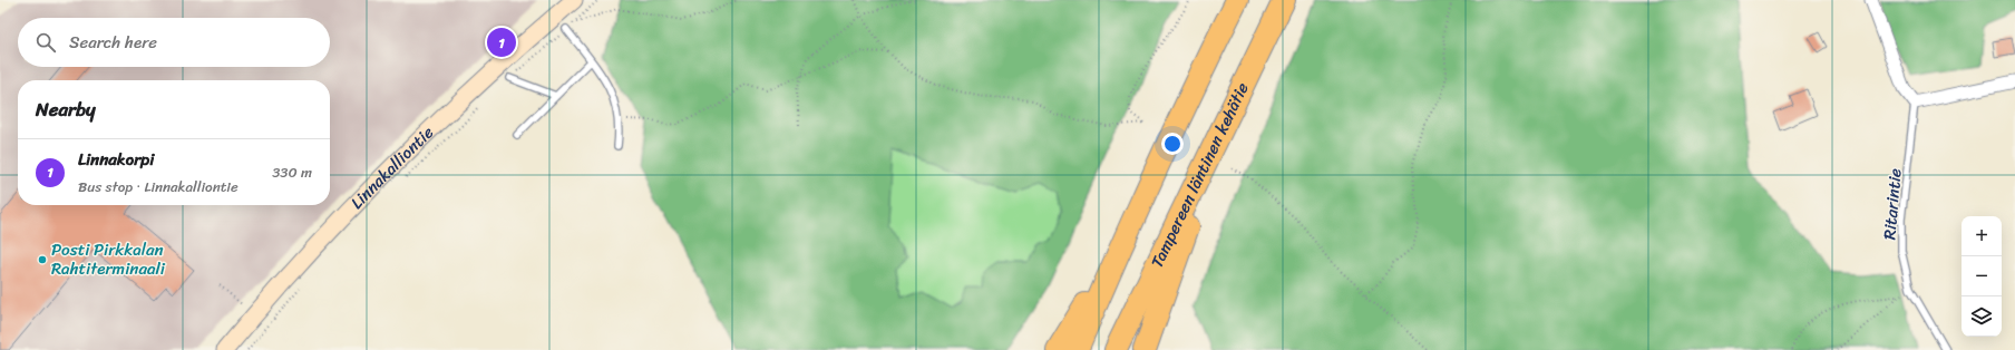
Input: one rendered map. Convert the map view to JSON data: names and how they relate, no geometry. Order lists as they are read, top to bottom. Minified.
{"streets":{"highway":["Tampereen läntinen kehätie"],"main road":["Linnakalliontie"],"lane":["Ritarintie"]},"places":["Posti Pirkkalan Rahtiterminaali"],"page":{"search":"Search here","pins":"1","heading":"Nearby","list":[{"mark":"1","name":"Linnakorpi","note":"Bus stop · Linnakalliontie","value":"330 m"}],"map_buttons":["+","−"]}}
